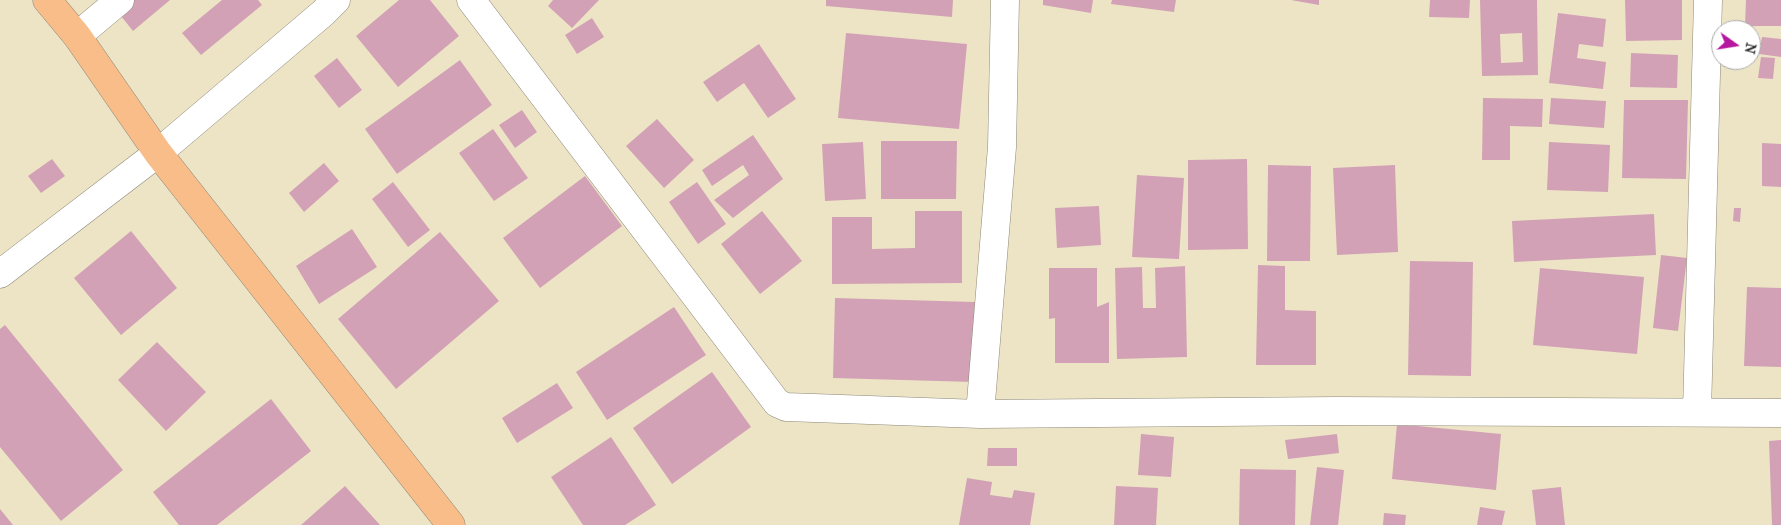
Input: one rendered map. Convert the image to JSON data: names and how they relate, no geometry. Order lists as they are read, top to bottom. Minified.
{"north":"right"}
